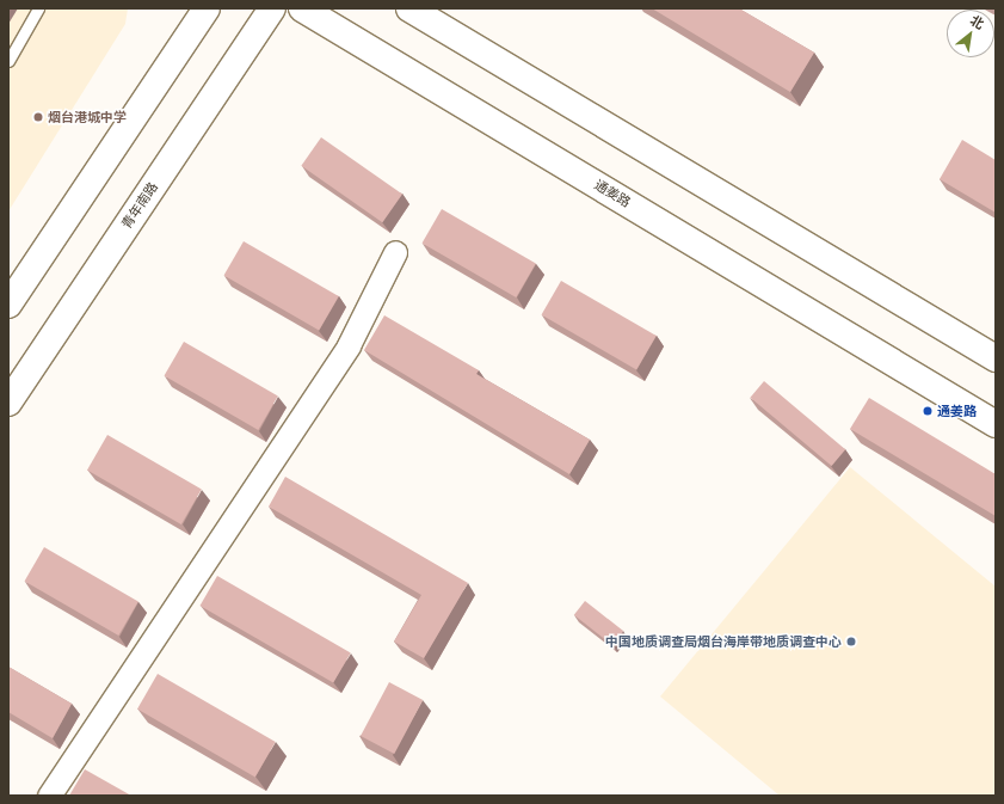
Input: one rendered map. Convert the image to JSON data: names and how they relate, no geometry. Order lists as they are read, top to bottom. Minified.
{"streets":{"street":["通姜路","青年南路"]},"places":["烟台港城中学","通姜路","中国地质调查局烟台海岸带地质调查中心"],"north":"top right"}
